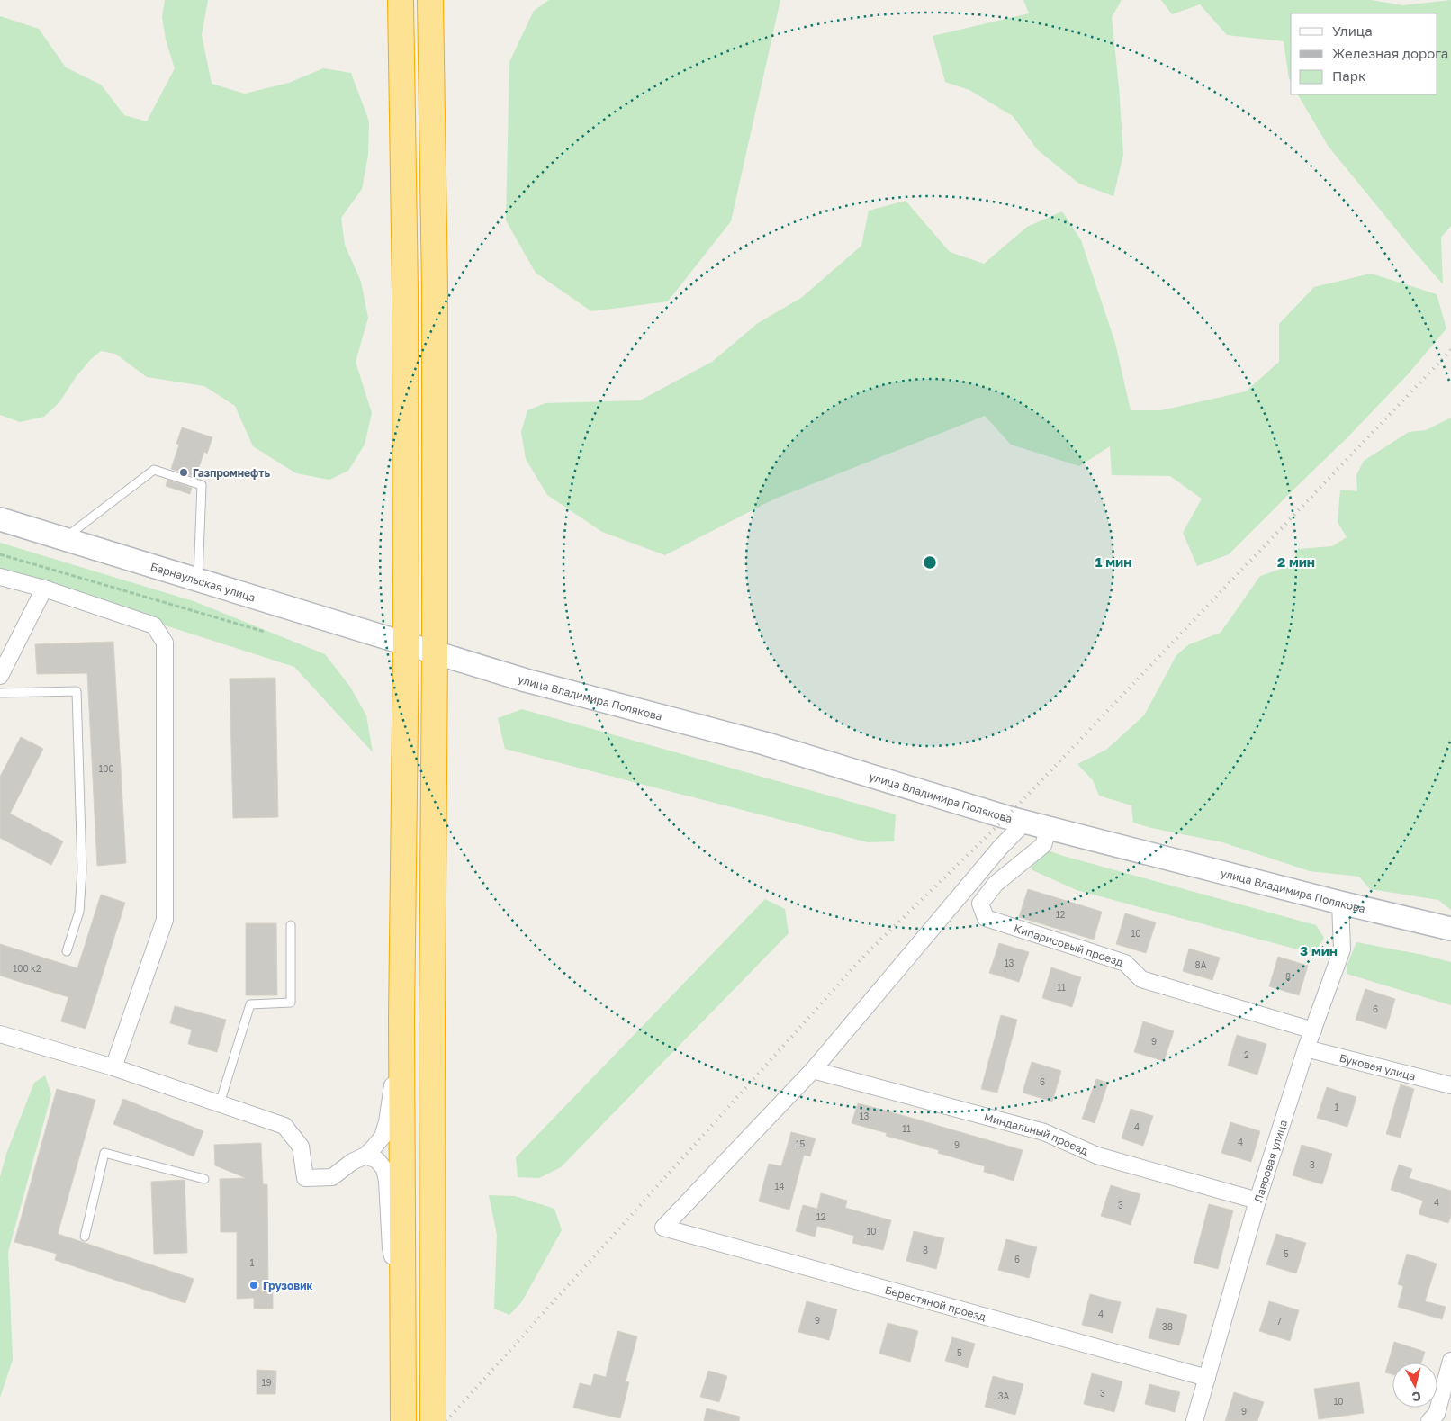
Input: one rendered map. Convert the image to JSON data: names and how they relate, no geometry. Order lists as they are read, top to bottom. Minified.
{"streets":{"street":["Барнаульская улица","улица Владимира Полякова","Кипарисовый проезд","Буковая улица","Миндальный проезд","Лавровая улица","Берестяной проезд"]},"crossings":[["Барнаульская улица","улица Владимира Полякова"],["улица Владимира Полякова","Кипарисовый проезд"],["улица Владимира Полякова","Лавровая улица"],["Кипарисовый проезд","Лавровая улица"],["Буковая улица","Лавровая улица"],["Миндальный проезд","Лавровая улица"],["Миндальный проезд","Берестяной проезд"],["Лавровая улица","Берестяной проезд"]],"places":["Газпромнефть","Грузовик"],"house_numbers":["100","12","10","13","8А","100 к2","8","11","6","9","2","6","1","13","4","11","4","15","9","3","14","4","3","12","10","8","5","6","1","4","9","7","38","5","19","3","3А","10","9"],"legend":["Улица","Железная дорога","Парк"],"north":"bottom","rings":["1 мин","2 мин","3 мин"]}
